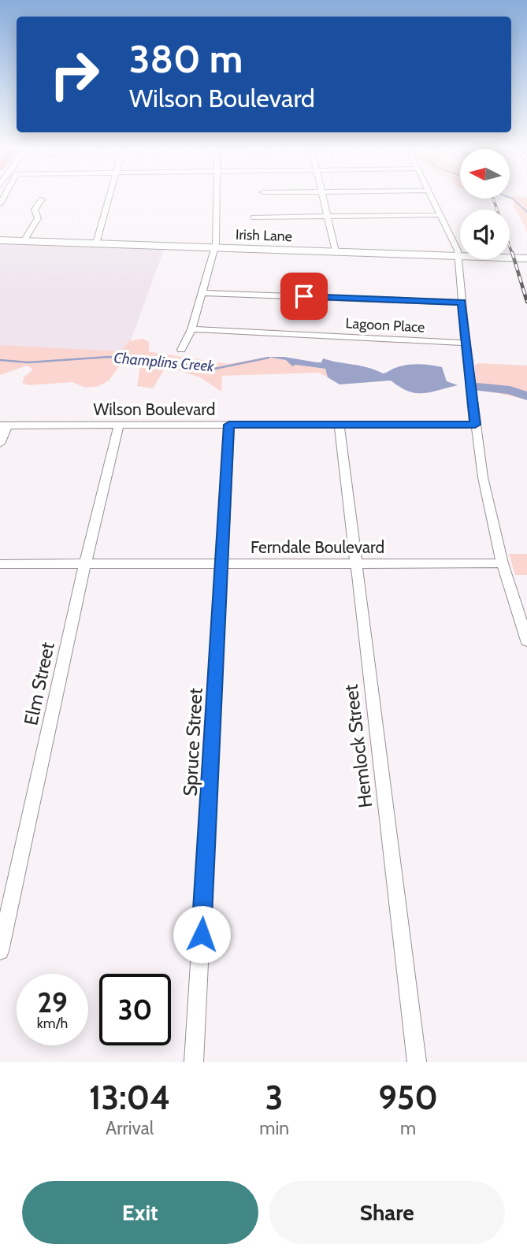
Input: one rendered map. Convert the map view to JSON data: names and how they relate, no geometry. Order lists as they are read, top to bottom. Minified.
{"streets":{"street":["Irish Lane","Lagoon Place","Wilson Boulevard","Ferndale Boulevard","Elm Street","Spruce Street","Hemlock Street"]},"crossings":[["Wilson Boulevard","Elm Street"],["Wilson Boulevard","Spruce Street"],["Wilson Boulevard","Hemlock Street"],["Ferndale Boulevard","Elm Street"],["Ferndale Boulevard","Spruce Street"],["Ferndale Boulevard","Hemlock Street"]],"water":["Champlins Creek"],"north":"left","page":{"turn":["380 m","Wilson Boulevard"],"speed":"29 km/h","limit":"30","eta":["13:04","Arrival","3","min","950","m"],"buttons":["Exit","Share"]}}
